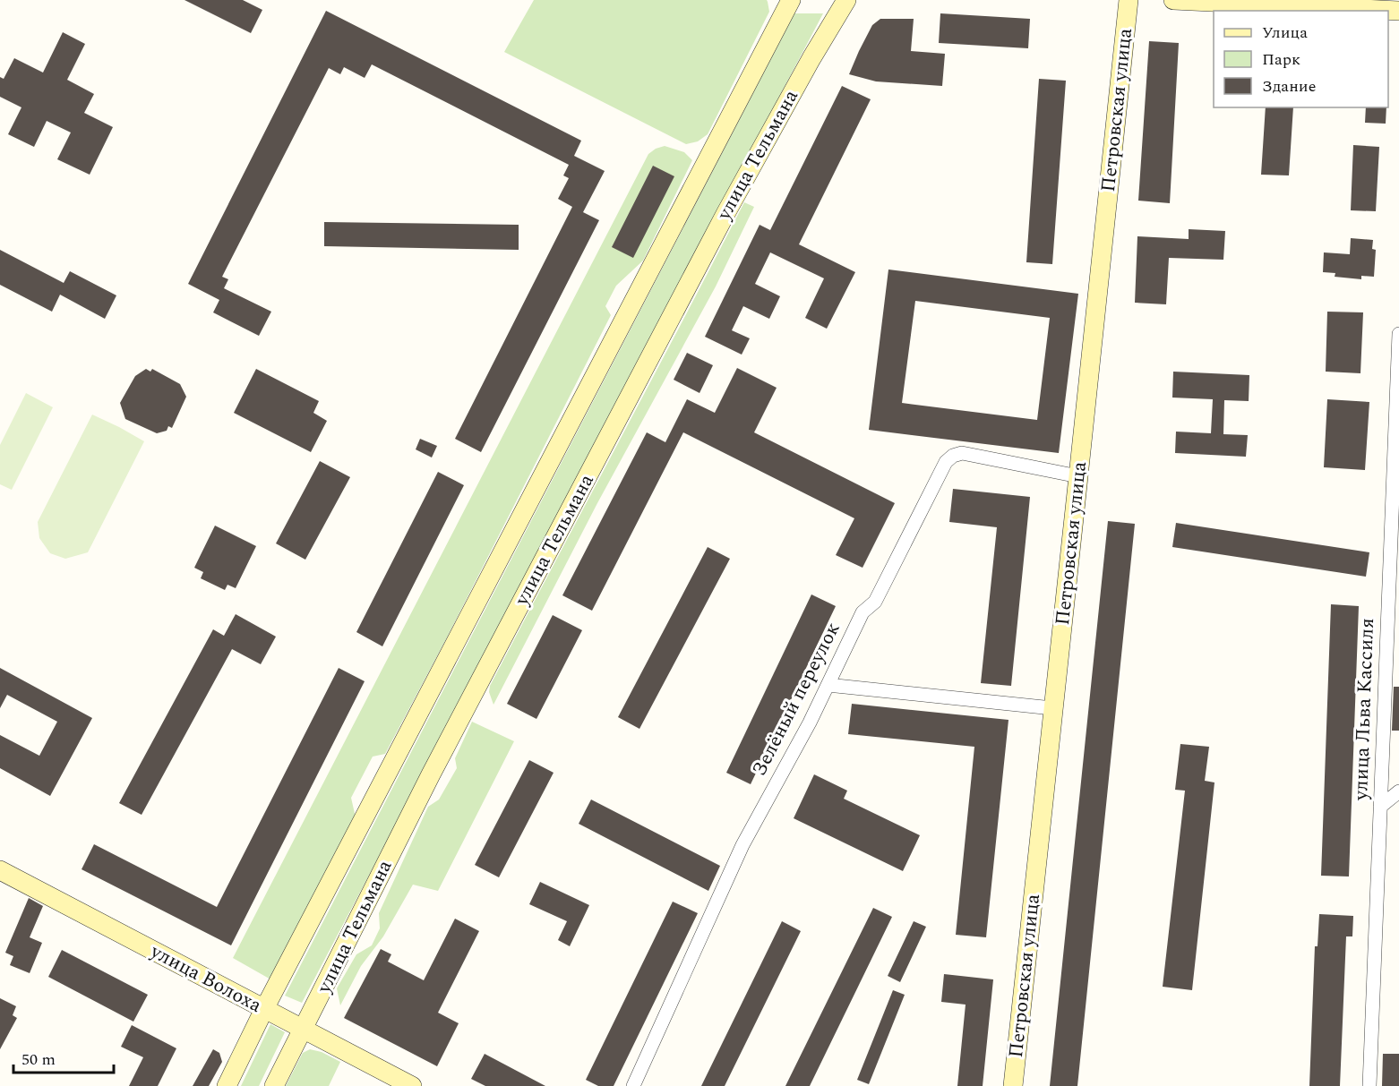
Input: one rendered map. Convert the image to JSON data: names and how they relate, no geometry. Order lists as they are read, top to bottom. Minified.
{"streets":{"main road":["Петровская улица","улица Тельмана","улица Волоха"],"street":["Зелёный переулок","улица Льва Кассиля"]},"crossings":[["Петровская улица","Зелёный переулок"],["улица Тельмана","улица Волоха"]],"legend":["Улица","Парк","Здание"],"scale_bar":"50 m"}
